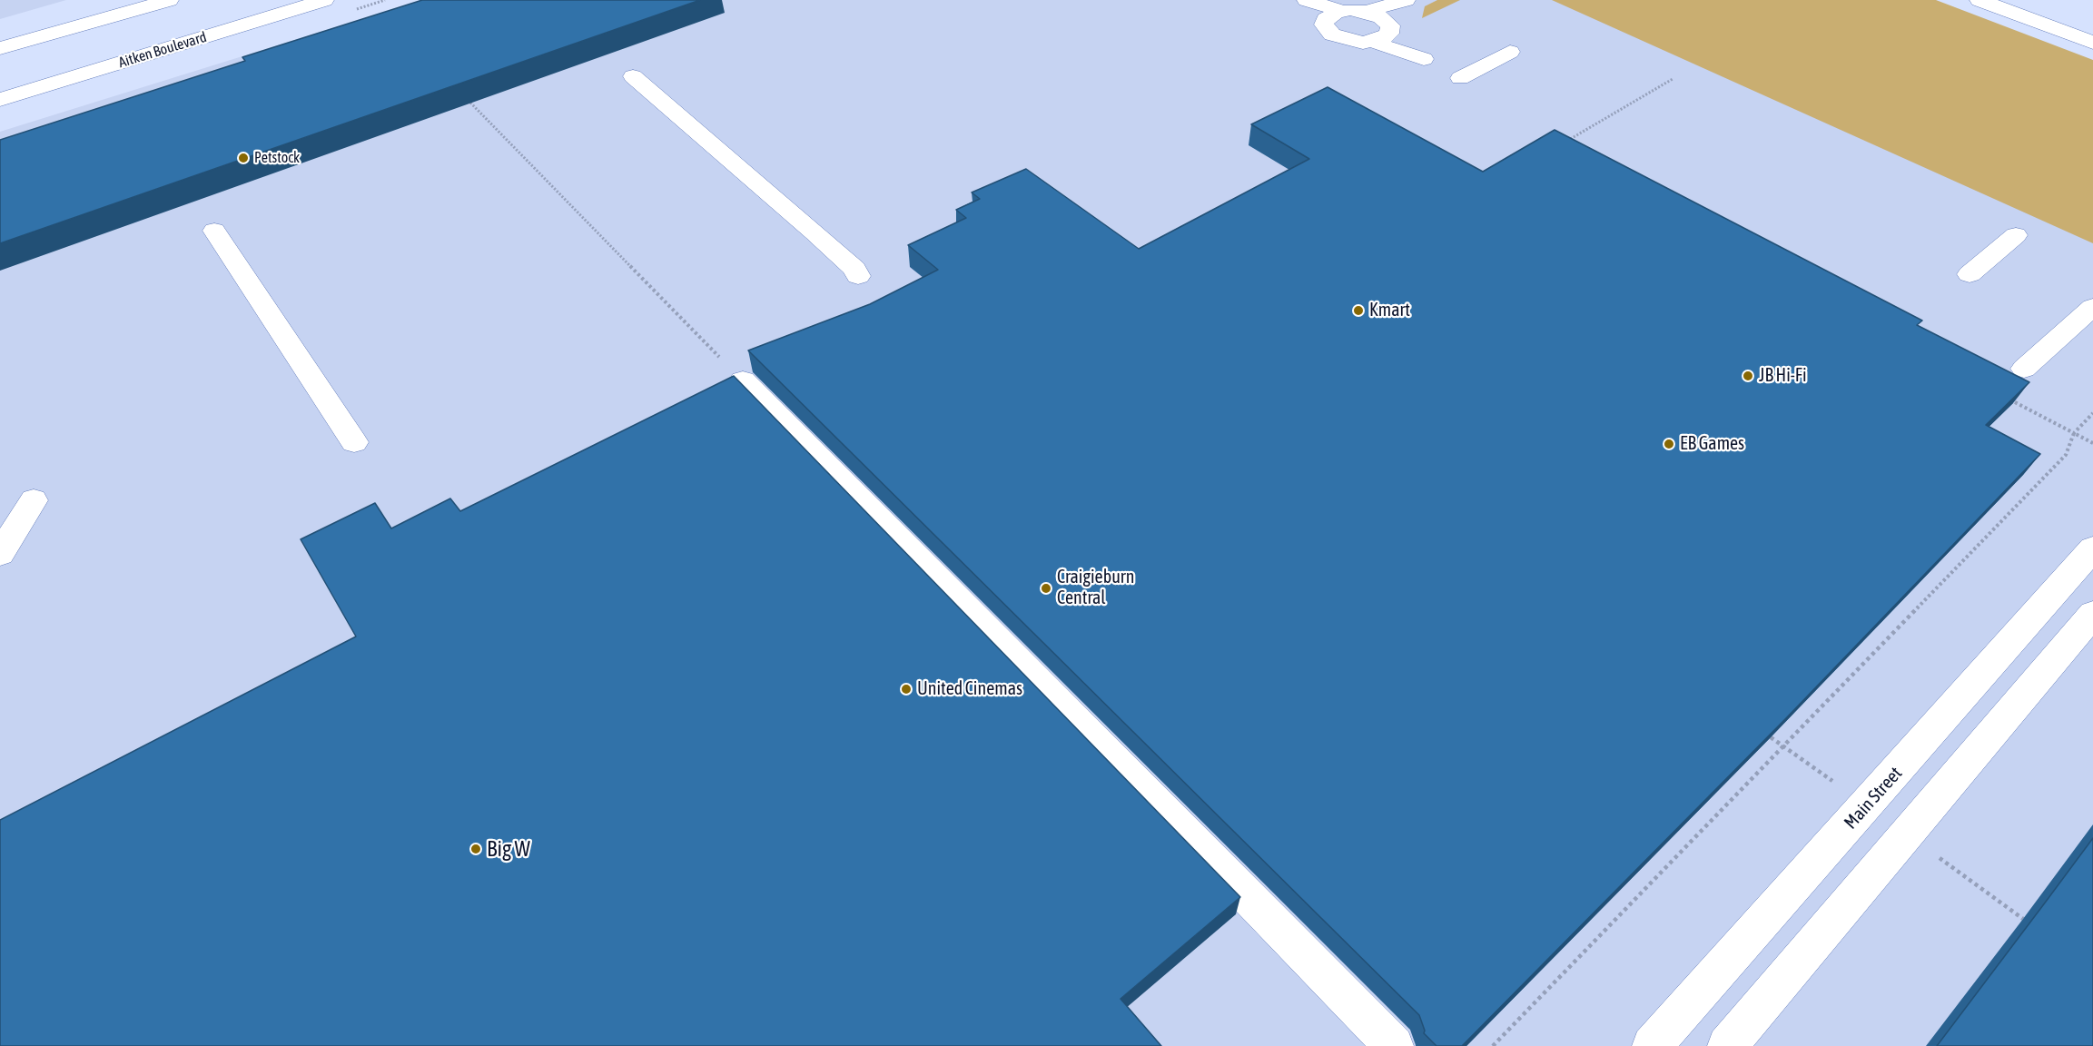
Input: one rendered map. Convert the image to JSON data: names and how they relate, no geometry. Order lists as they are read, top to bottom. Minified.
{"streets":{"street":["Aitken Boulevard","Main Street"]},"places":["Petstock","Kmart","JB Hi-Fi","EB Games","Craigieburn Central","United Cinemas","Big W"]}
